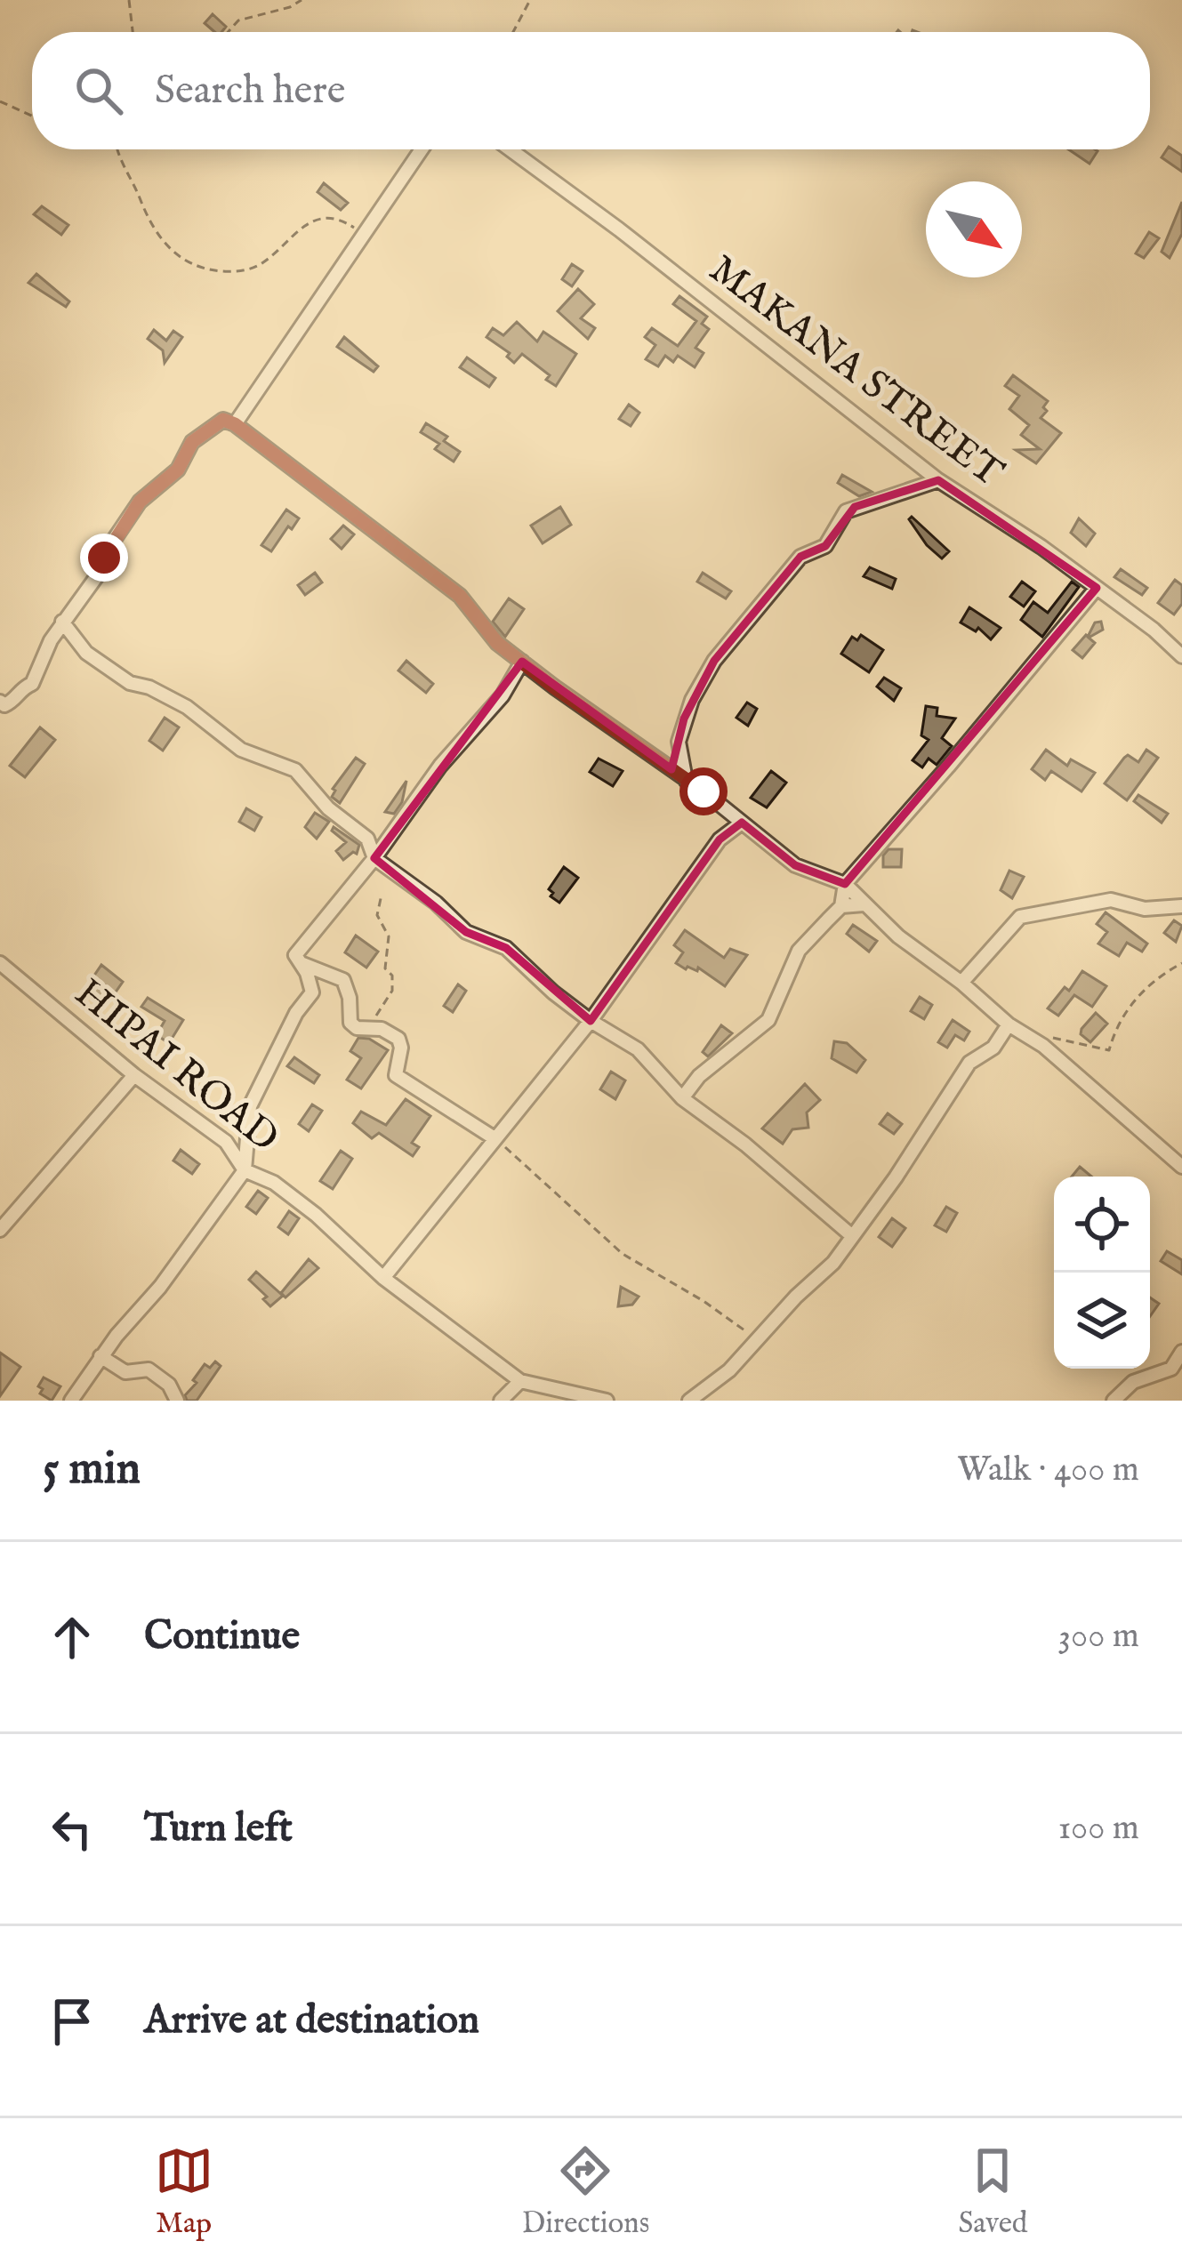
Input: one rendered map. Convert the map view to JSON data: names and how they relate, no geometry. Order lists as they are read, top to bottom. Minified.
{"streets":{"street":["MAKANA STREET","HIPAI ROAD"]},"north":"bottom right","page":{"search":"Search here","heading":["5 min","Walk · 400 m"],"list":[["Continue","300 m"],["Turn left","100 m"],"Arrive at destination"],"nav":["Map","Directions","Saved"]}}
